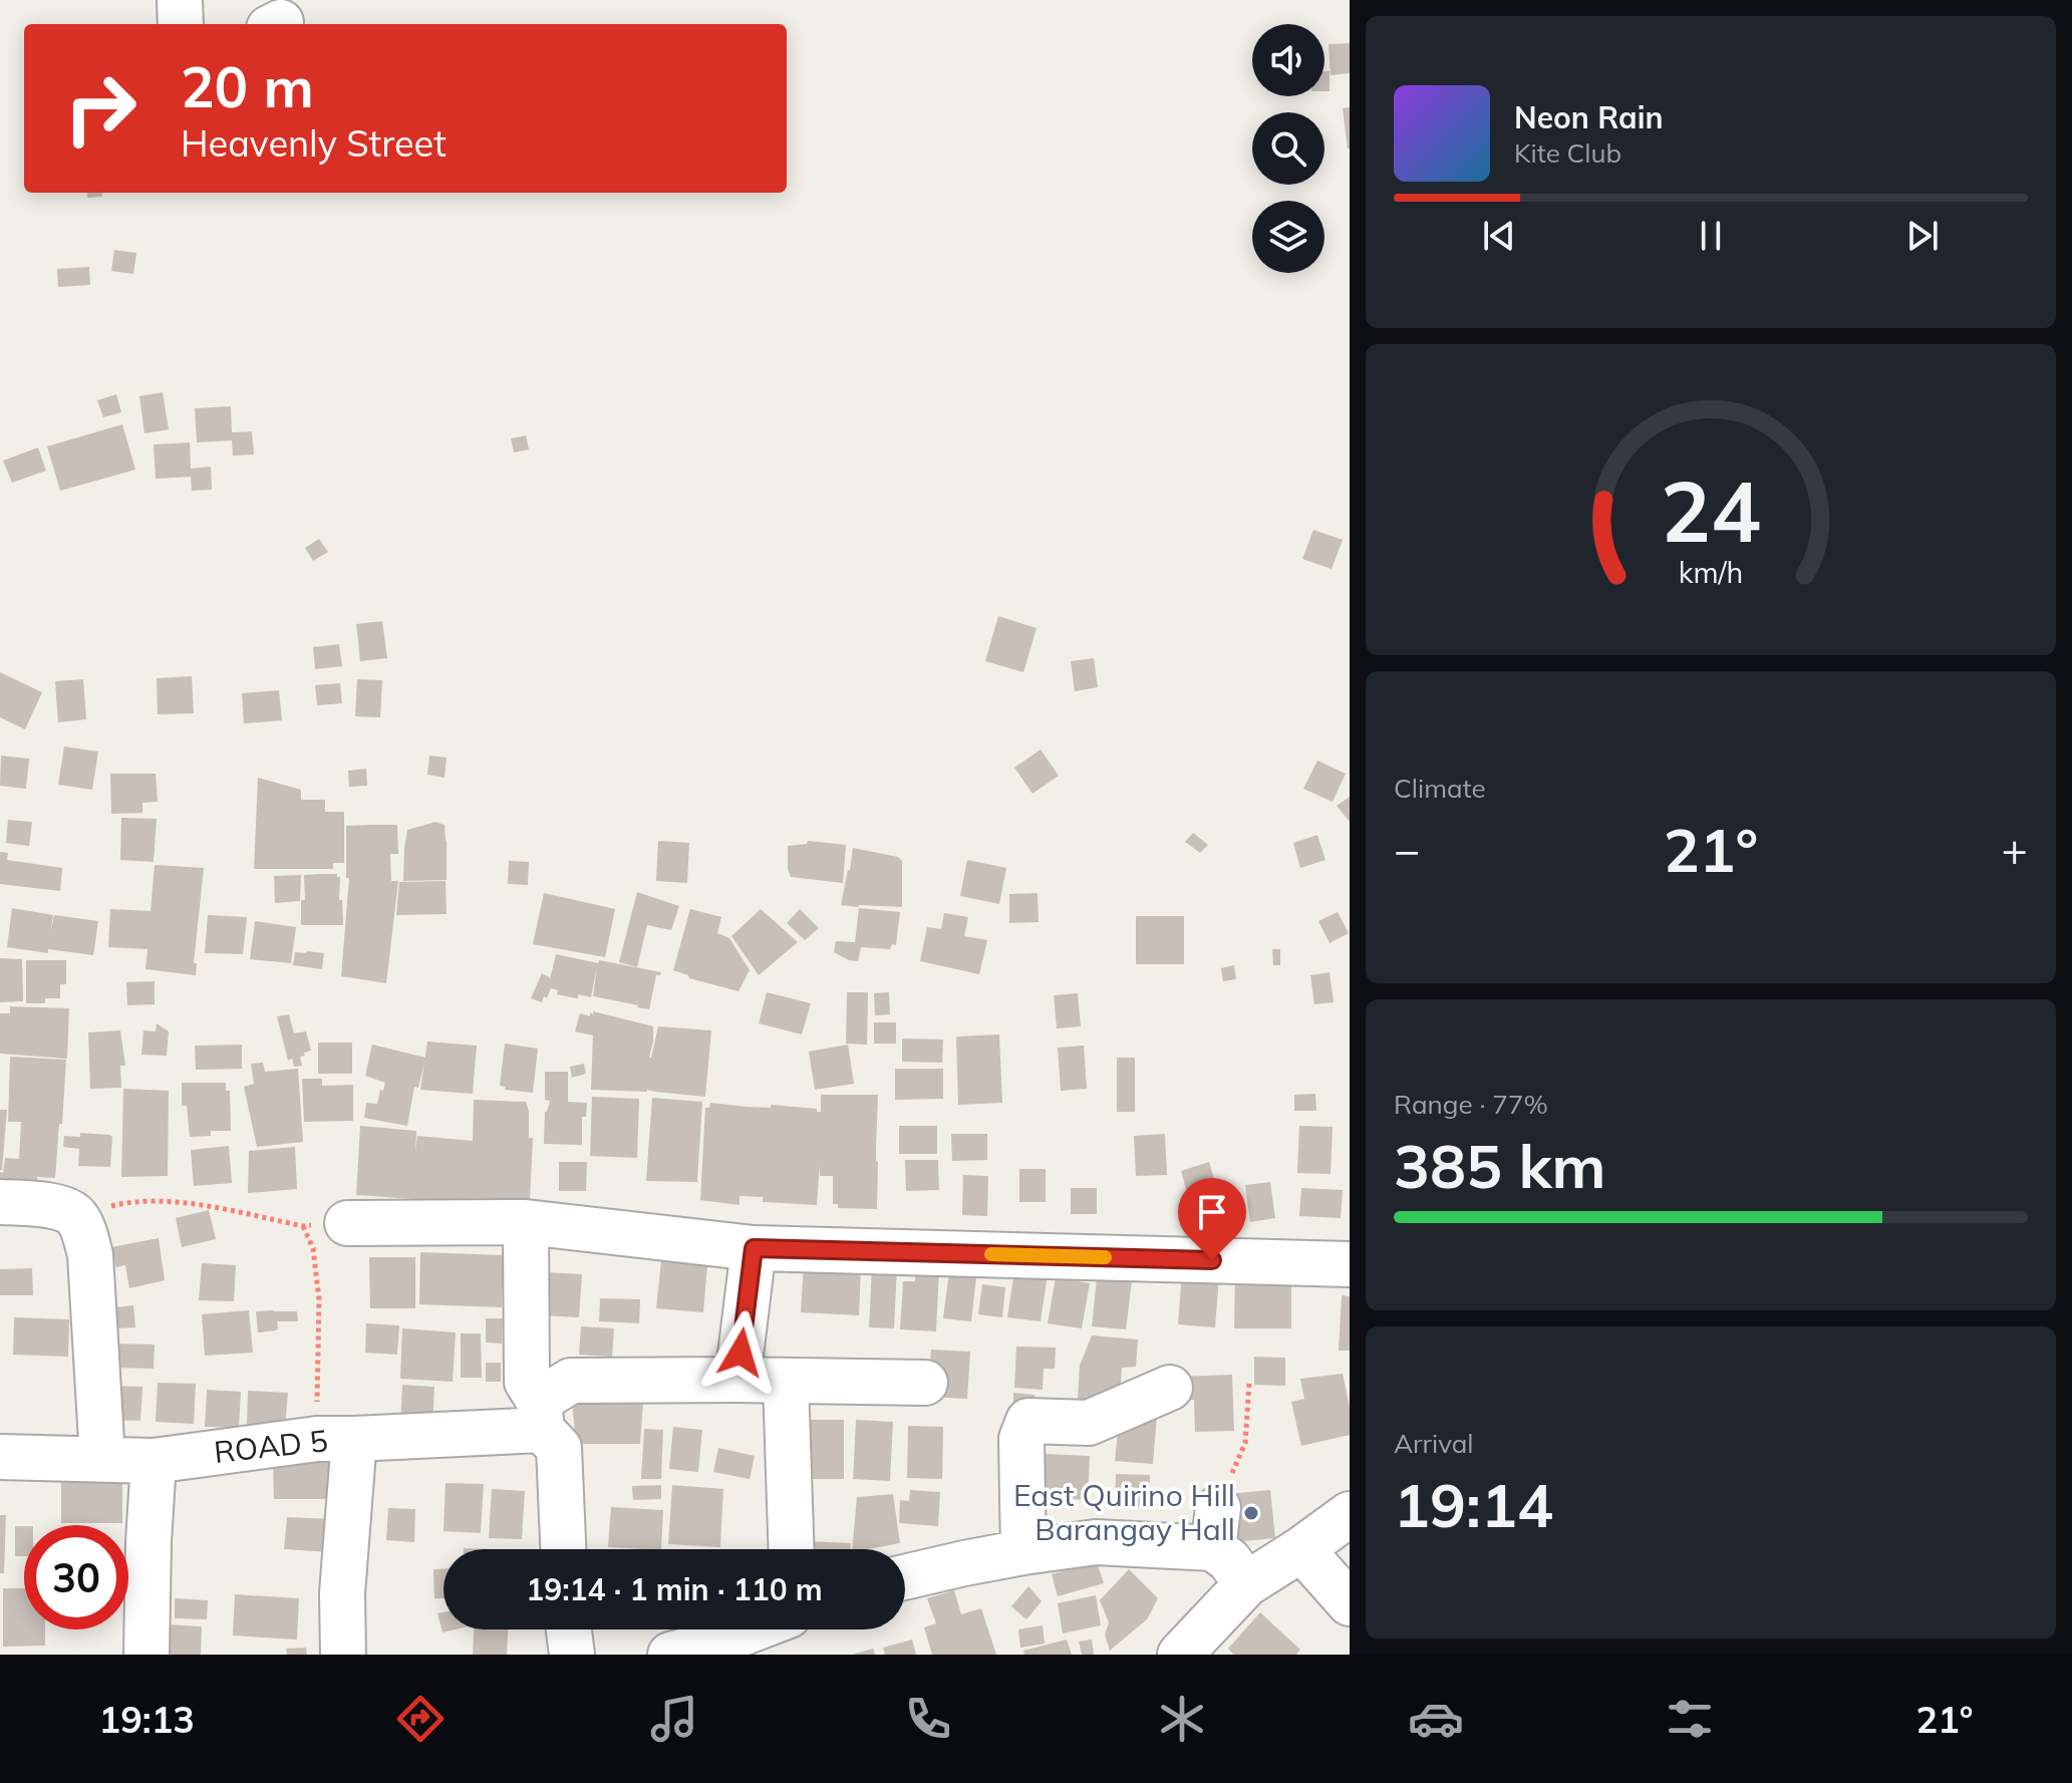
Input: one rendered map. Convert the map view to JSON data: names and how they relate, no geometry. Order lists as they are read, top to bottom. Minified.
{"streets":{"street":["ROAD 5"]},"places":["East Quirino Hill Barangay Hall"],"page":{"turn":["20 m","Heavenly Street"],"song":["Neon Rain","Kite Club"],"tile":["Climate",["Range · 77%","385 km"],["Arrival","19:14"]],"heat":["−","21°","+"],"limit":"30","trip":"19:14 · 1 min · 110 m","tabs":["19:13","21°"],"gauge":["24","km/h"]}}
